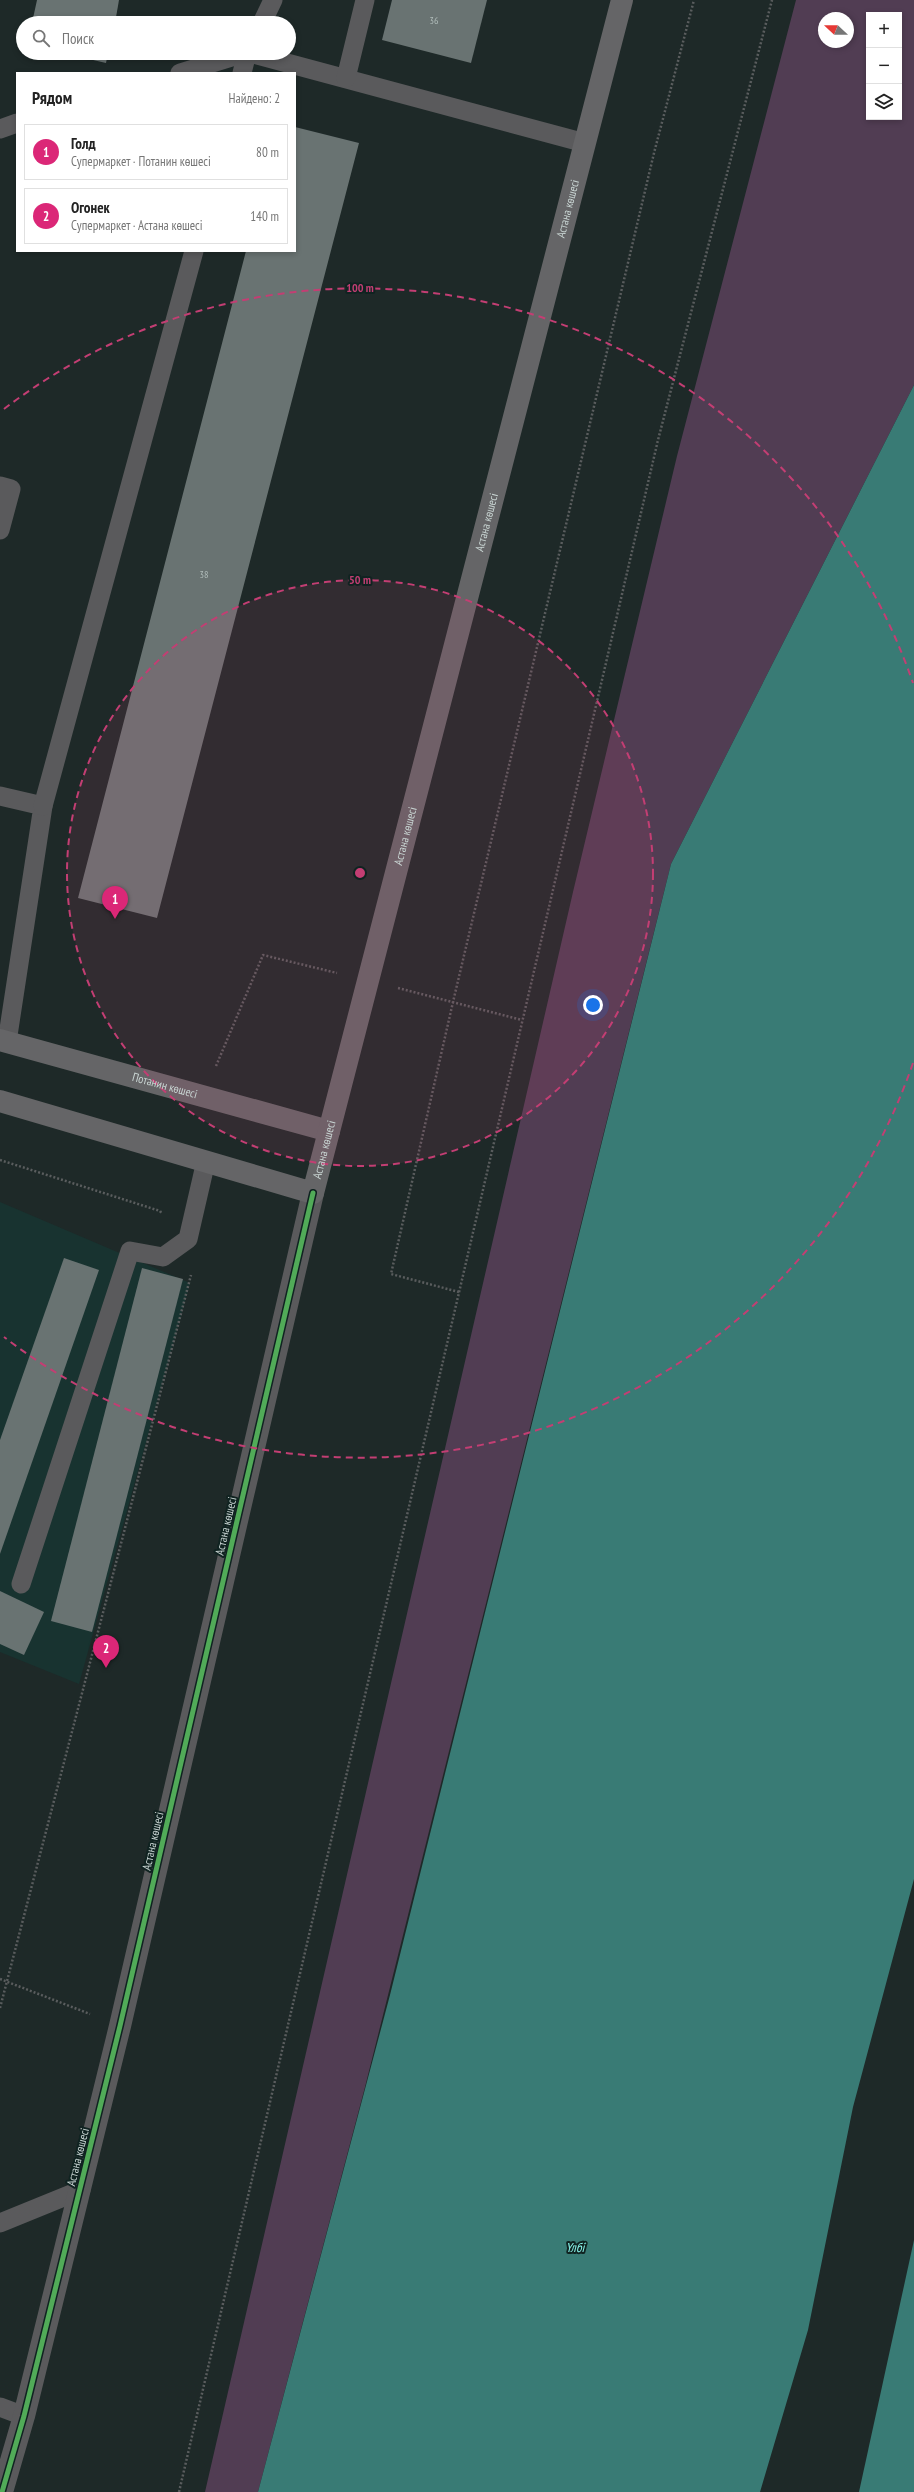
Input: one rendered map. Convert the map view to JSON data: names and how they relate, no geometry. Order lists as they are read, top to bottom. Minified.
{"streets":{"main road":["Астана көшесі","Потанин көшесі"]},"crossings":[["Астана көшесі","Потанин көшесі"]],"water":["Үлбі"],"house_numbers":["36","38"],"north":"left","page":{"map_buttons":["+","−"],"search":"Поиск","heading":["Рядом","Найдено: 2"],"list":[{"mark":"1","name":"Голд","note":"Супермаркет · Потанин көшесі","value":"80 m"},{"mark":"2","name":"Огонек","note":"Супермаркет · Астана көшесі","value":"140 m"}],"pins":["1","2"]},"rings":["100 m","50 m"]}
